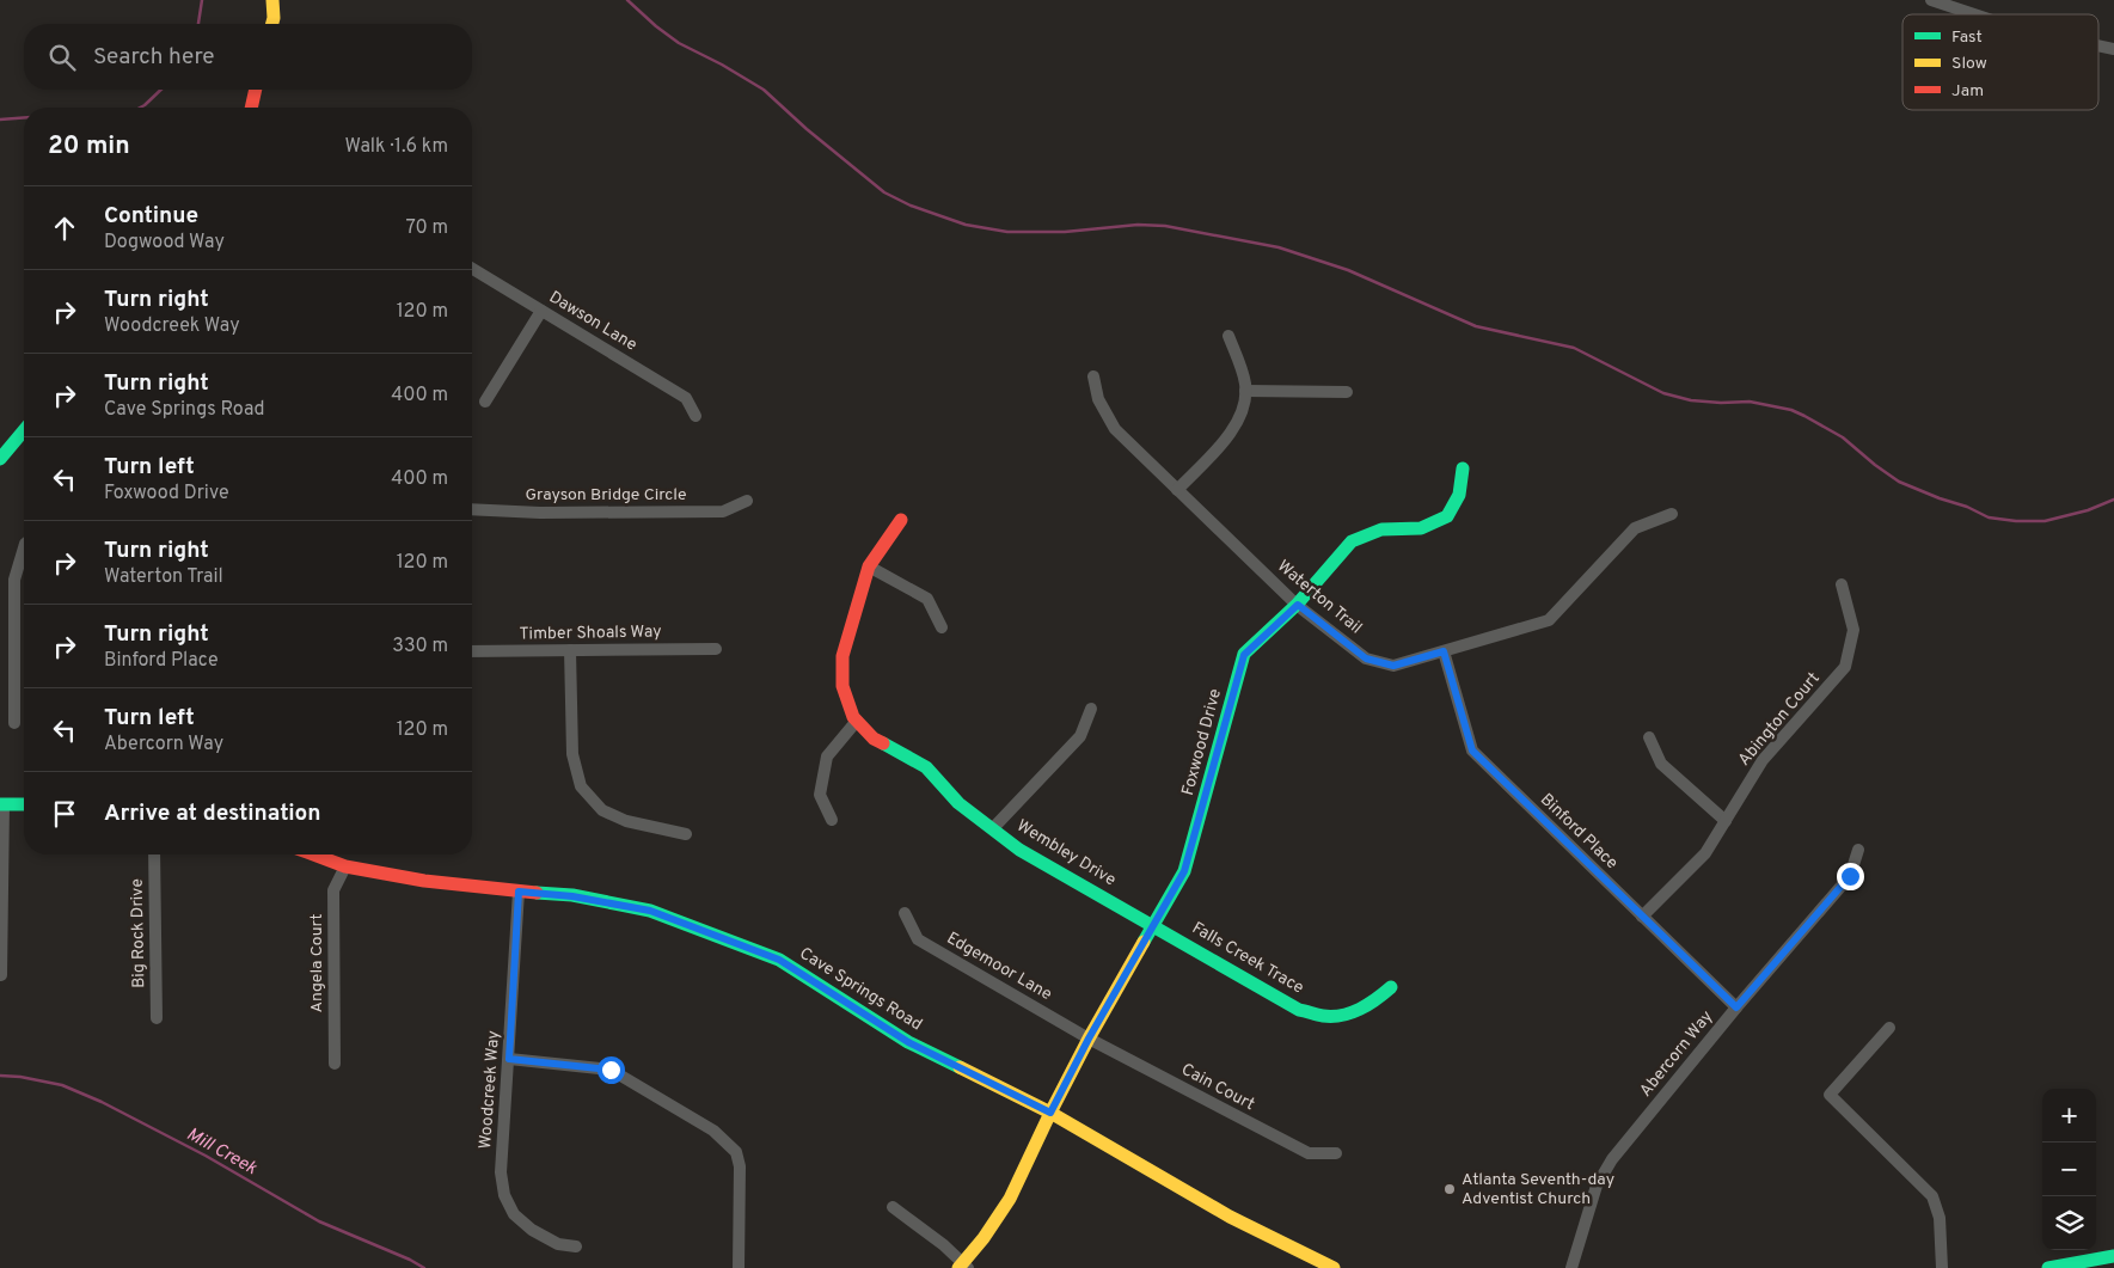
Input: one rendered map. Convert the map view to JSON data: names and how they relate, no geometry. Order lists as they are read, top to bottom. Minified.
{"streets":{"street":["Dawson Lane","Grayson Bridge Circle","Waterton Trail","Timber Shoals Way","Abington Court","Foxwood Drive","Binford Place","Wembley Drive","Big Rock Drive","Falls Creek Trace","Angela Court","Edgemoor Lane","Cave Springs Road","Abercorn Way","Cain Court","Woodcreek Way"]},"crossings":[["Waterton Trail","Foxwood Drive"],["Waterton Trail","Binford Place"],["Abington Court","Binford Place"],["Foxwood Drive","Wembley Drive"],["Foxwood Drive","Falls Creek Trace"],["Foxwood Drive","Edgemoor Lane"],["Foxwood Drive","Cave Springs Road"],["Foxwood Drive","Cain Court"],["Binford Place","Abercorn Way"],["Wembley Drive","Falls Creek Trace"],["Angela Court","Cave Springs Road"],["Edgemoor Lane","Cain Court"],["Cave Springs Road","Woodcreek Way"]],"water":["Mill Creek"],"places":["Atlanta Seventh-day Adventist Church"],"legend":["Fast","Slow","Jam"],"page":{"search":"Search here","heading":["20 min","Walk · 1.6 km"],"list":[["Continue","Dogwood Way","70 m"],["Turn right","Woodcreek Way","120 m"],["Turn right","Cave Springs Road","400 m"],["Turn left","Foxwood Drive","400 m"],["Turn right","Waterton Trail","120 m"],["Turn right","Binford Place","330 m"],["Turn left","Abercorn Way","120 m"],"Arrive at destination"],"map_buttons":["+","−"]}}
